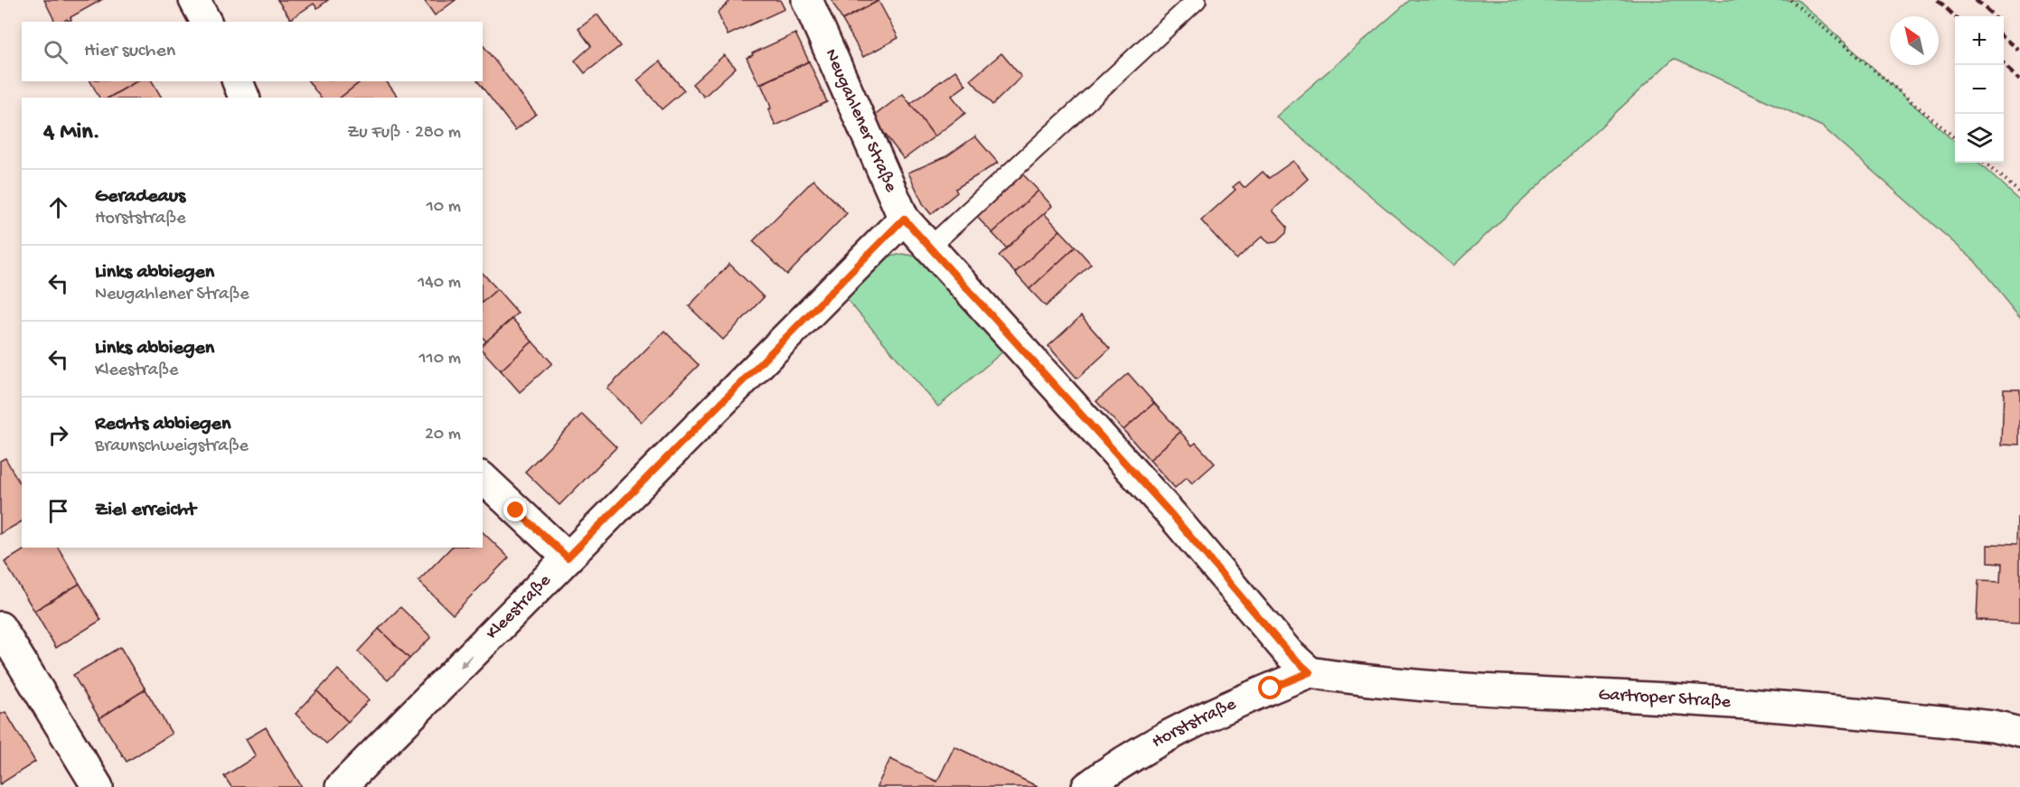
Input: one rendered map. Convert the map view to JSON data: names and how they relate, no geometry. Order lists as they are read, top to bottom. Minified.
{"streets":{"street":["Neugahlener Straße","Kleestraße","Gartroper Straße","Horststraße"]},"crossings":[["Neugahlener Straße","Kleestraße"],["Neugahlener Straße","Gartroper Straße"],["Neugahlener Straße","Horststraße"],["Gartroper Straße","Horststraße"]],"one_way":["Kleestraße"],"north":"top left","page":{"map_buttons":["+","−"],"search":"Hier suchen","heading":["4 Min.","Zu Fuß · 280 m"],"list":[["Geradeaus","Horststraße","10 m"],["Links abbiegen","Neugahlener Straße","140 m"],["Links abbiegen","Kleestraße","110 m"],["Rechts abbiegen","Braunschweigstraße","20 m"],"Ziel erreicht"]}}
